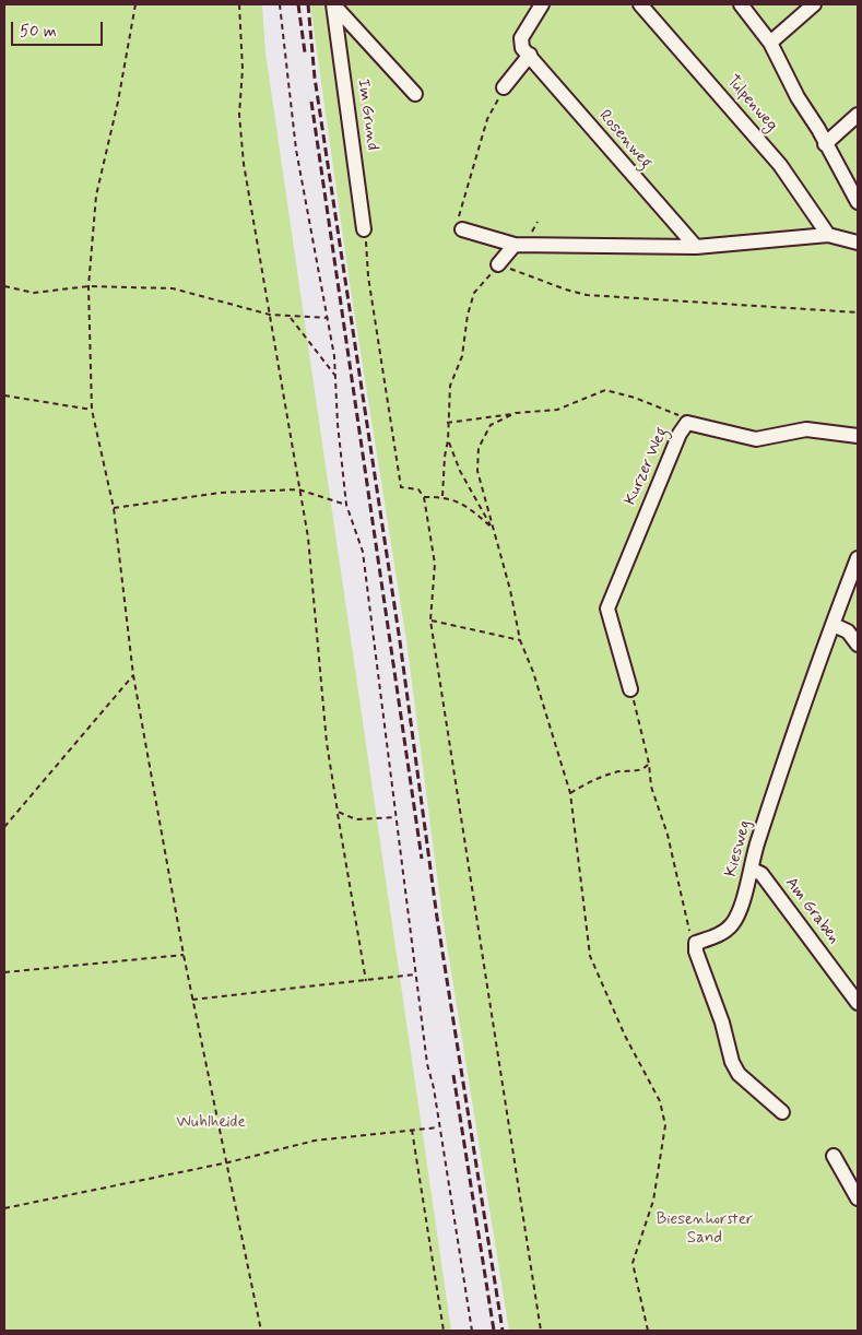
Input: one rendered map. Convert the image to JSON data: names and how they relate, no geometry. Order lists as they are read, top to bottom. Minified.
{"streets":{"lane":["Tulpenweg","Im Grund","Rosenweg","Kurzer Weg","Kiesweg","Am Graben"]},"crossings":[["Kiesweg","Am Graben"]],"parks":["Wuhlheide","Biesenhorster Sand"],"scale_bar":"50 m"}
